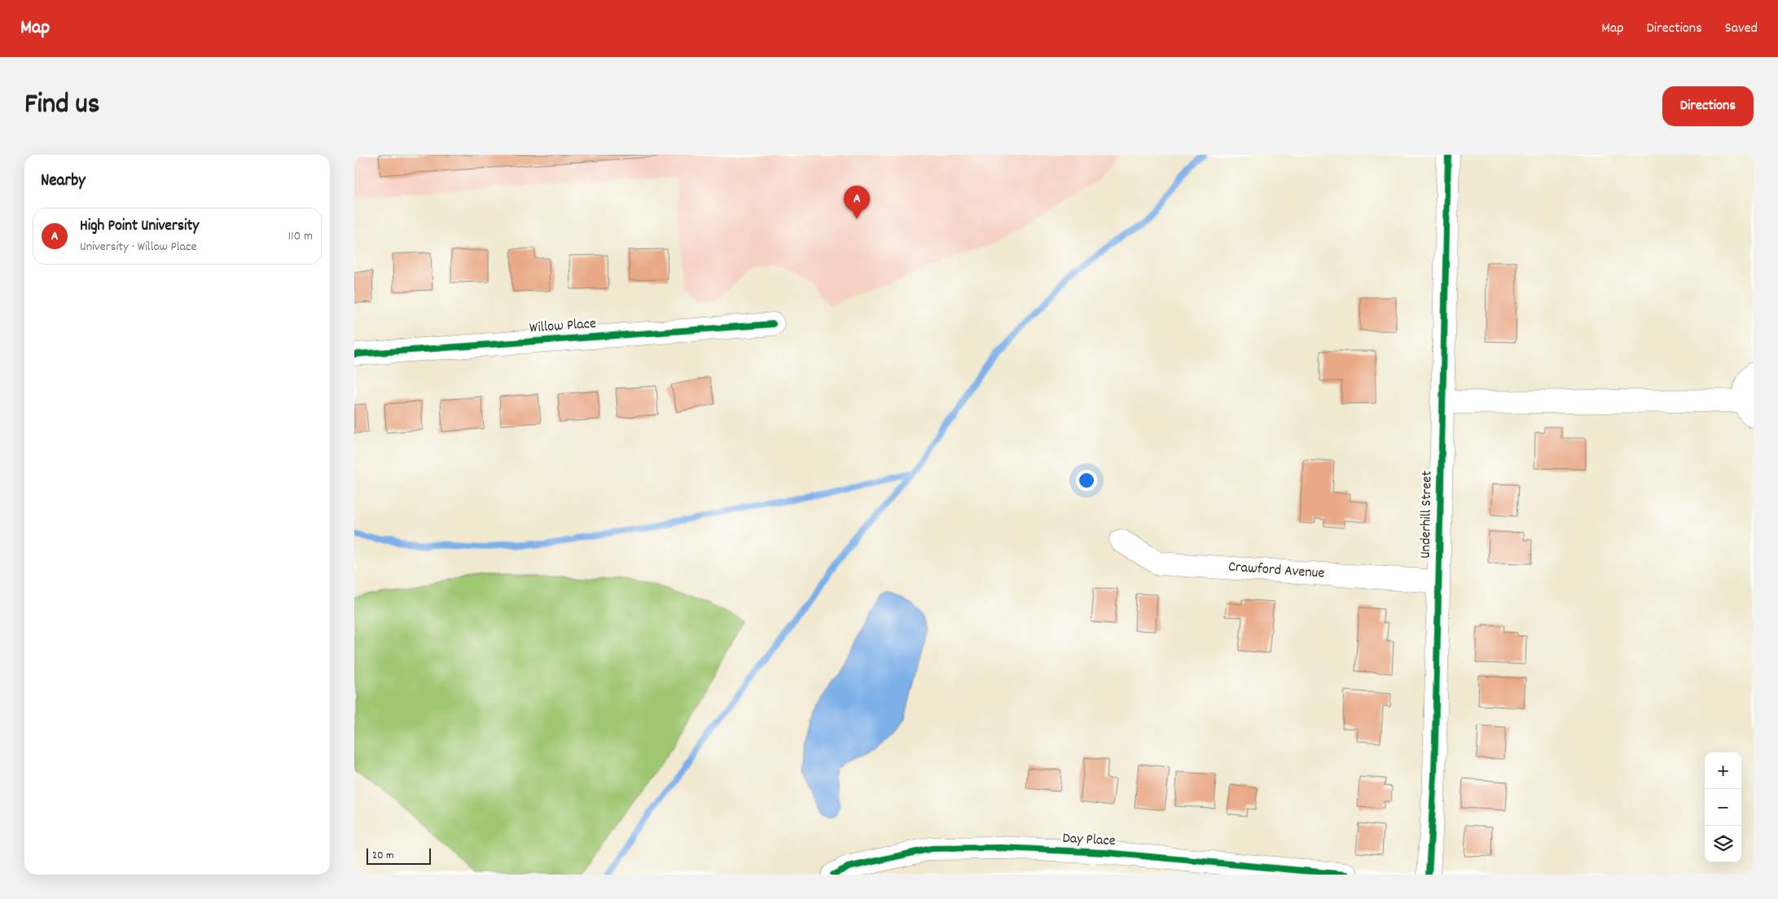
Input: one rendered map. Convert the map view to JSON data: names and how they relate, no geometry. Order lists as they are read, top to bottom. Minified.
{"streets":{"street":["Willow Place","Underhill Street","Crawford Avenue","Day Place"]},"crossings":[["Underhill Street","Crawford Avenue"]],"scale_bar":"20 m","page":{"header":"Map","nav":["Map","Directions","Saved"],"title":"Find us","buttons":"Directions","heading":"Nearby","pins":"A","list":[{"mark":"A","name":"High Point University","note":"University · Willow Place","value":"110 m"}],"map_buttons":["+","−"],"scale":"20 m"}}
